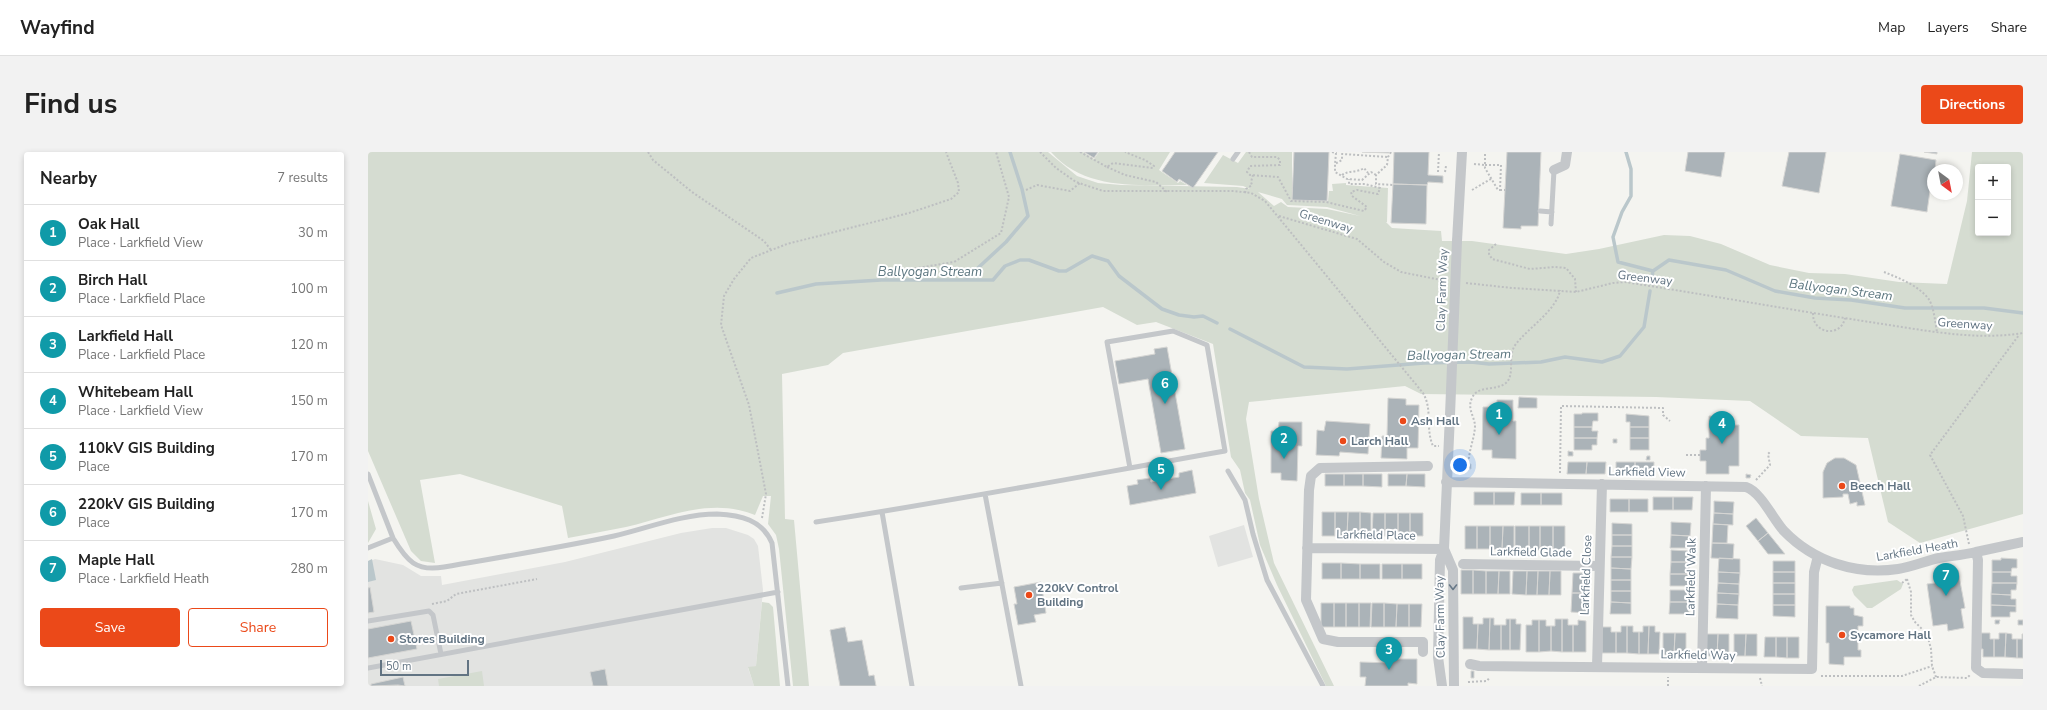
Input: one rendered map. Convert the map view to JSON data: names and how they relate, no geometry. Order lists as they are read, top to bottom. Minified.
{"streets":{"street":["Clay Farm Way","Larkfield View","Larkfield Place","Larkfield Heath","Larkfield Glade","Larkfield Close","Larkfield Walk","Larkfield Way"],"path":["Greenway"]},"crossings":[["Clay Farm Way","Larkfield View"],["Clay Farm Way","Larkfield Place"],["Larkfield View","Larkfield Heath"],["Larkfield View","Larkfield Close"],["Larkfield View","Larkfield Walk"],["Larkfield Glade","Larkfield Close"],["Larkfield Close","Larkfield Way"],["Larkfield Walk","Larkfield Way"]],"water":["Ballyogan Stream"],"places":["Ash Hall","Larch Hall","Beech Hall","220kV Control Building","Sycamore Hall","Stores Building"],"scale_bar":"50 m","north":"bottom right","page":{"header":"Wayfind","nav":["Map","Layers","Share"],"title":"Find us","buttons":["Directions",["Save","Share"]],"heading":["Nearby","7 results"],"map_buttons":["+","−"],"list":[{"mark":"1","name":"Oak Hall","note":"Place · Larkfield View","value":"30 m"},{"mark":"2","name":"Birch Hall","note":"Place · Larkfield Place","value":"100 m"},{"mark":"3","name":"Larkfield Hall","note":"Place · Larkfield Place","value":"120 m"},{"mark":"4","name":"Whitebeam Hall","note":"Place · Larkfield View","value":"150 m"},{"mark":"5","name":"110kV GIS Building","note":"Place","value":"170 m"},{"mark":"6","name":"220kV GIS Building","note":"Place","value":"170 m"},{"mark":"7","name":"Maple Hall","note":"Place · Larkfield Heath","value":"280 m"}],"pins":["6","1","4","2","5","7","3"],"scale":"50 m"}}
